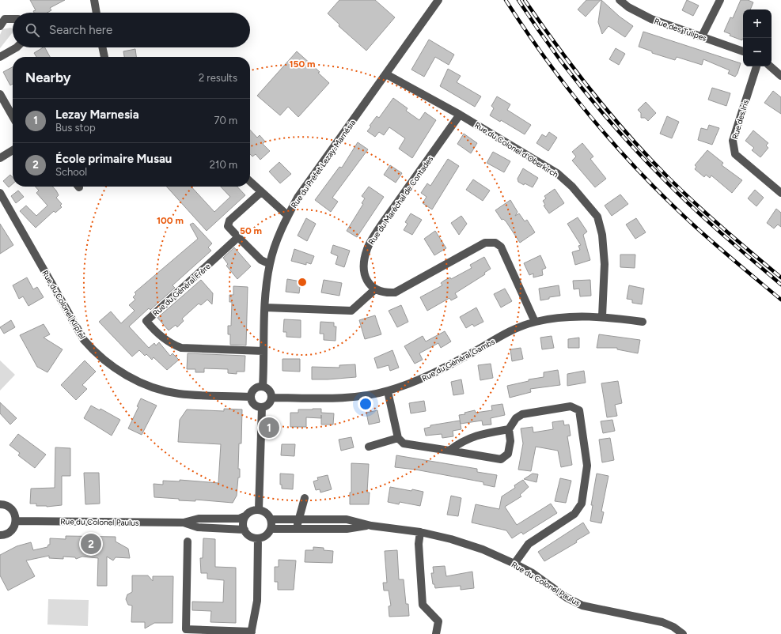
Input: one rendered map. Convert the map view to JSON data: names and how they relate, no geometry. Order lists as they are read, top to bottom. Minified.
{"streets":{"street":["Rue des Tulipes","Rue des Iris","Rue du Colonel d'Oberkirch","Rue du Préfet Lezay-Marnésia","Rue du Maréchal de Contades","Rue du Général Frère","Rue du Colonel Klipfel","Rue du Général Gambs","Rue du Colonel Paulus"]},"crossings":[["Rue du Colonel d'Oberkirch","Rue du Préfet Lezay-Marnésia"],["Rue du Colonel d'Oberkirch","Rue du Maréchal de Contades"],["Rue du Colonel d'Oberkirch","Rue du Général Gambs"],["Rue du Préfet Lezay-Marnésia","Rue du Général Frère"],["Rue du Préfet Lezay-Marnésia","Rue du Colonel Klipfel"],["Rue du Préfet Lezay-Marnésia","Rue du Général Gambs"],["Rue du Colonel Klipfel","Rue du Général Gambs"]],"page":{"map_buttons":["+","−"],"search":"Search here","heading":["Nearby","2 results"],"list":[{"mark":"1","name":"Lezay Marnesia","note":"Bus stop","value":"70 m"},{"mark":"2","name":"École primaire Musau","note":"School","value":"210 m"}],"pins":["1","2"]},"rings":["150 m","100 m","50 m"]}
